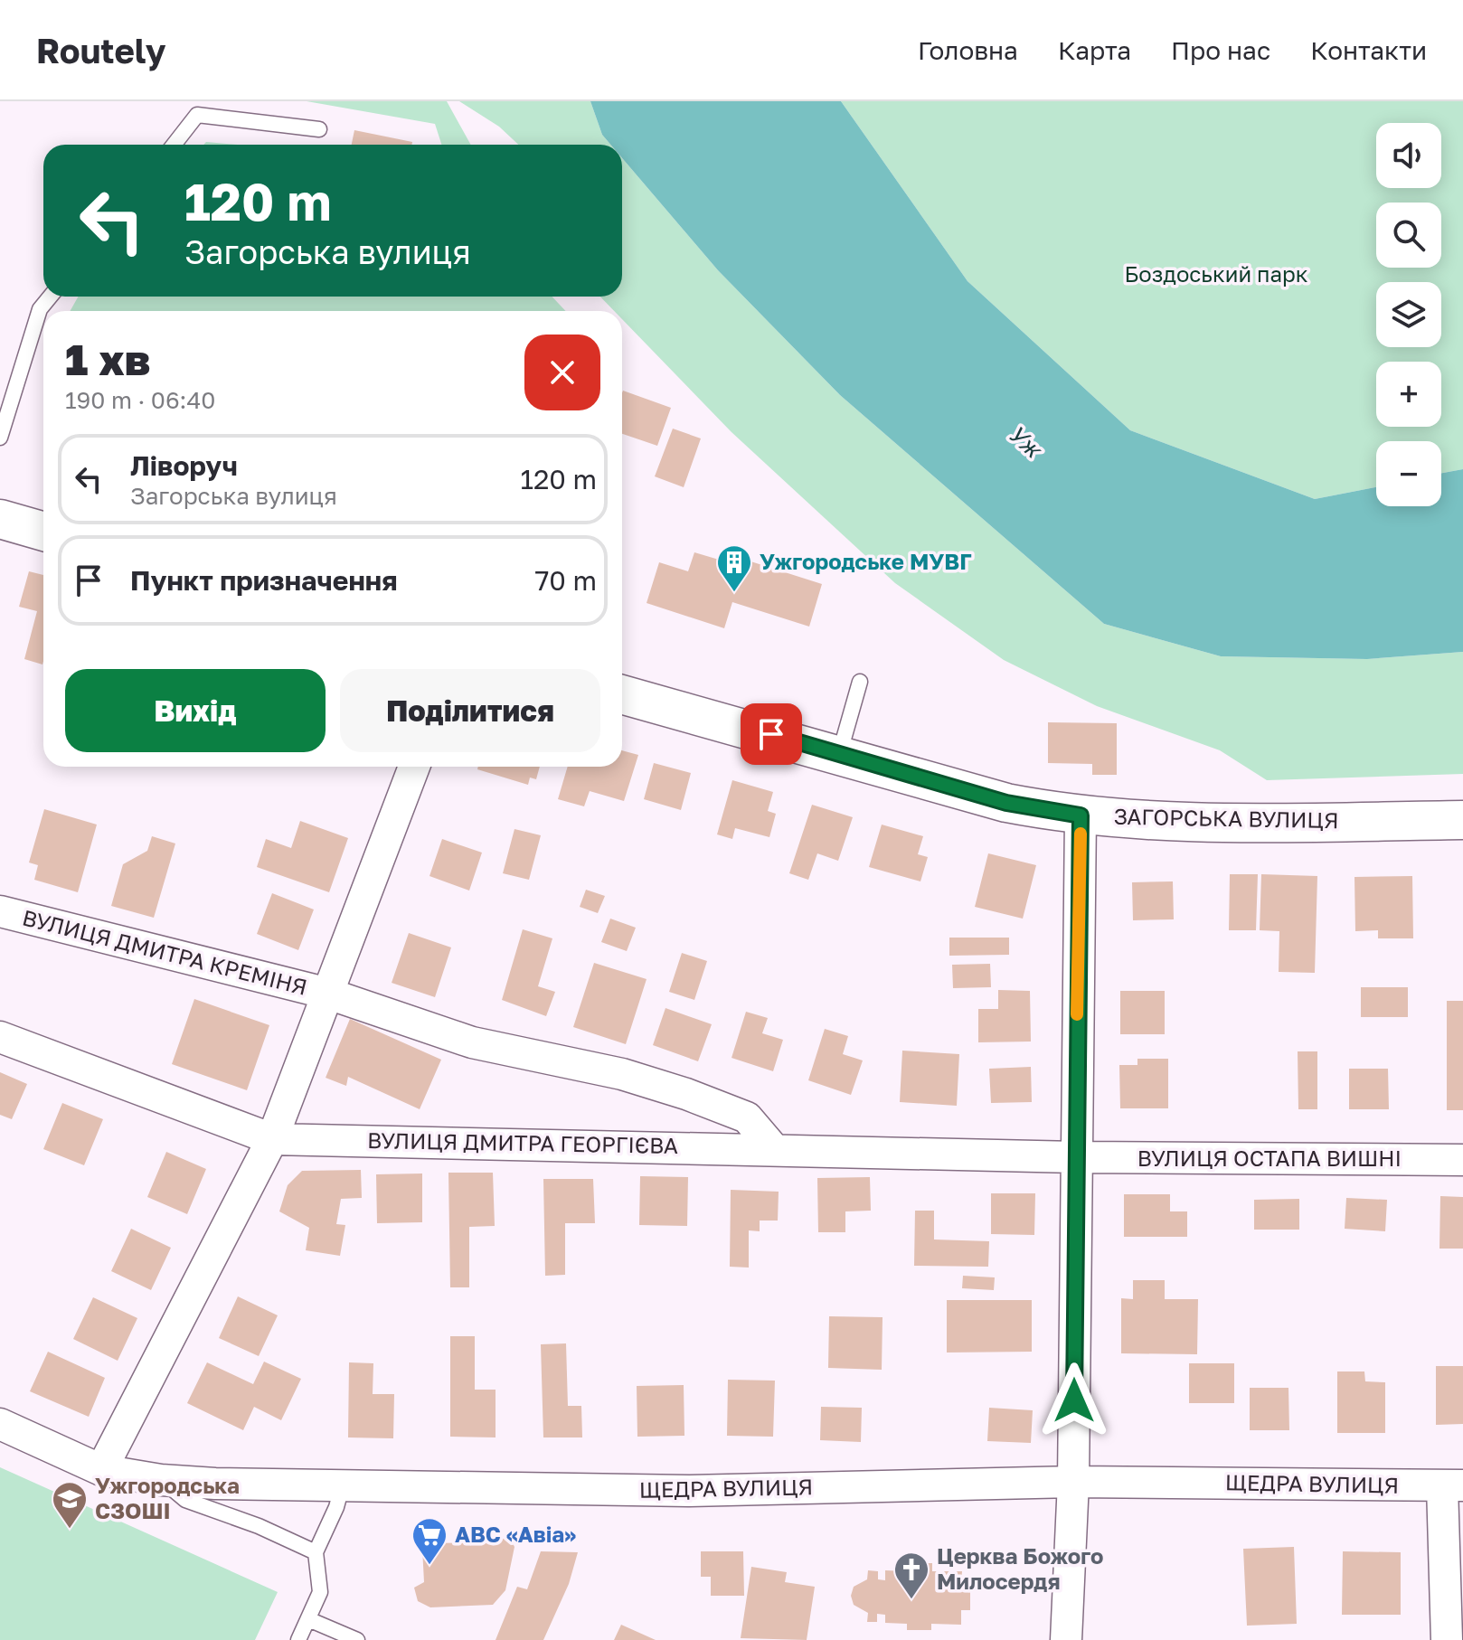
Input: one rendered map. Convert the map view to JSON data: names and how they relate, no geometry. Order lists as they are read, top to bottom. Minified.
{"streets":{"street":["ЗАГОРСЬКА ВУЛИЦЯ","ВУЛИЦЯ ДМИТРА КРЕМІНЯ","ВУЛИЦЯ ДМИТРА ГЕОРГІЄВА","ВУЛИЦЯ ОСТАПА ВИШНІ","ЩЕДРА ВУЛИЦЯ"]},"crossings":[["ВУЛИЦЯ ДМИТРА ГЕОРГІЄВА","ВУЛИЦЯ ОСТАПА ВИШНІ"]],"water":["Уж"],"parks":["Боздоський парк"],"places":{"building":["Ужгородське МУВГ"],"school or university":["Ужгородська СЗОШІ"],"supermarket":["ABC «Авіа»"],"church":["Церква Божого Милосердя"]},"page":{"header":"Routely","nav":["Головна","Карта","Про нас","Контакти"],"map_buttons":["+","−"],"turn":["120 m","Загорська вулиця"],"heading":["1 хв","190 m · 06:40"],"list":[{"name":"Ліворуч","note":"Загорська вулиця","value":"120 m"},{"name":"Пункт призначення","value":"70 m"}],"buttons":["Вихід","Поділитися"]}}
